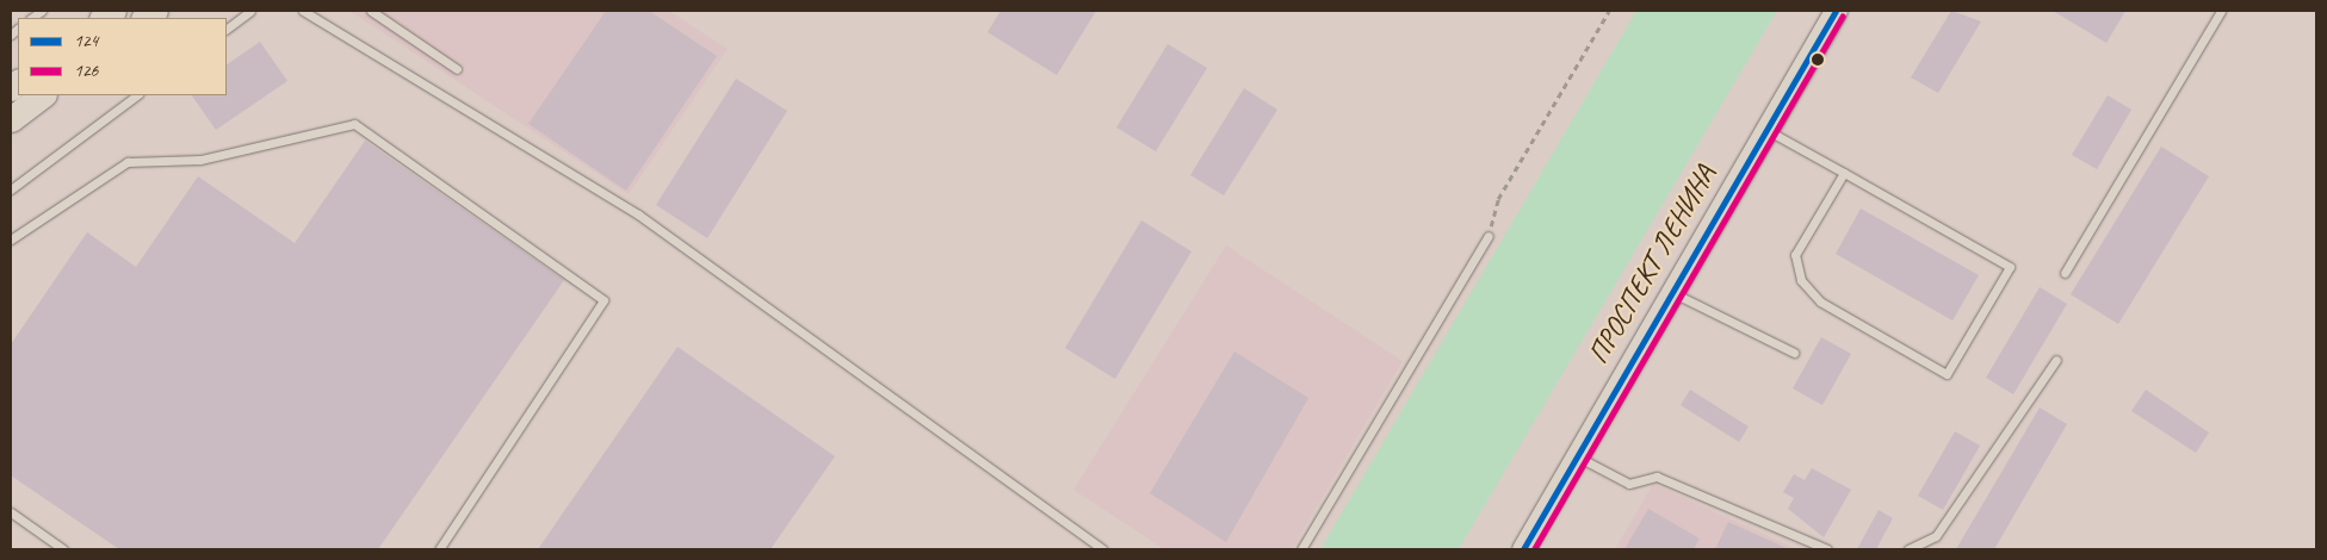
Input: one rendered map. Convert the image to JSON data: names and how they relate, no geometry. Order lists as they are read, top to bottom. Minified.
{"streets":{"main road":["ПРОСПЕКТ ЛЕНИНА"]},"lines":["transit line 124","transit line 126"],"legend":["124","126"]}
